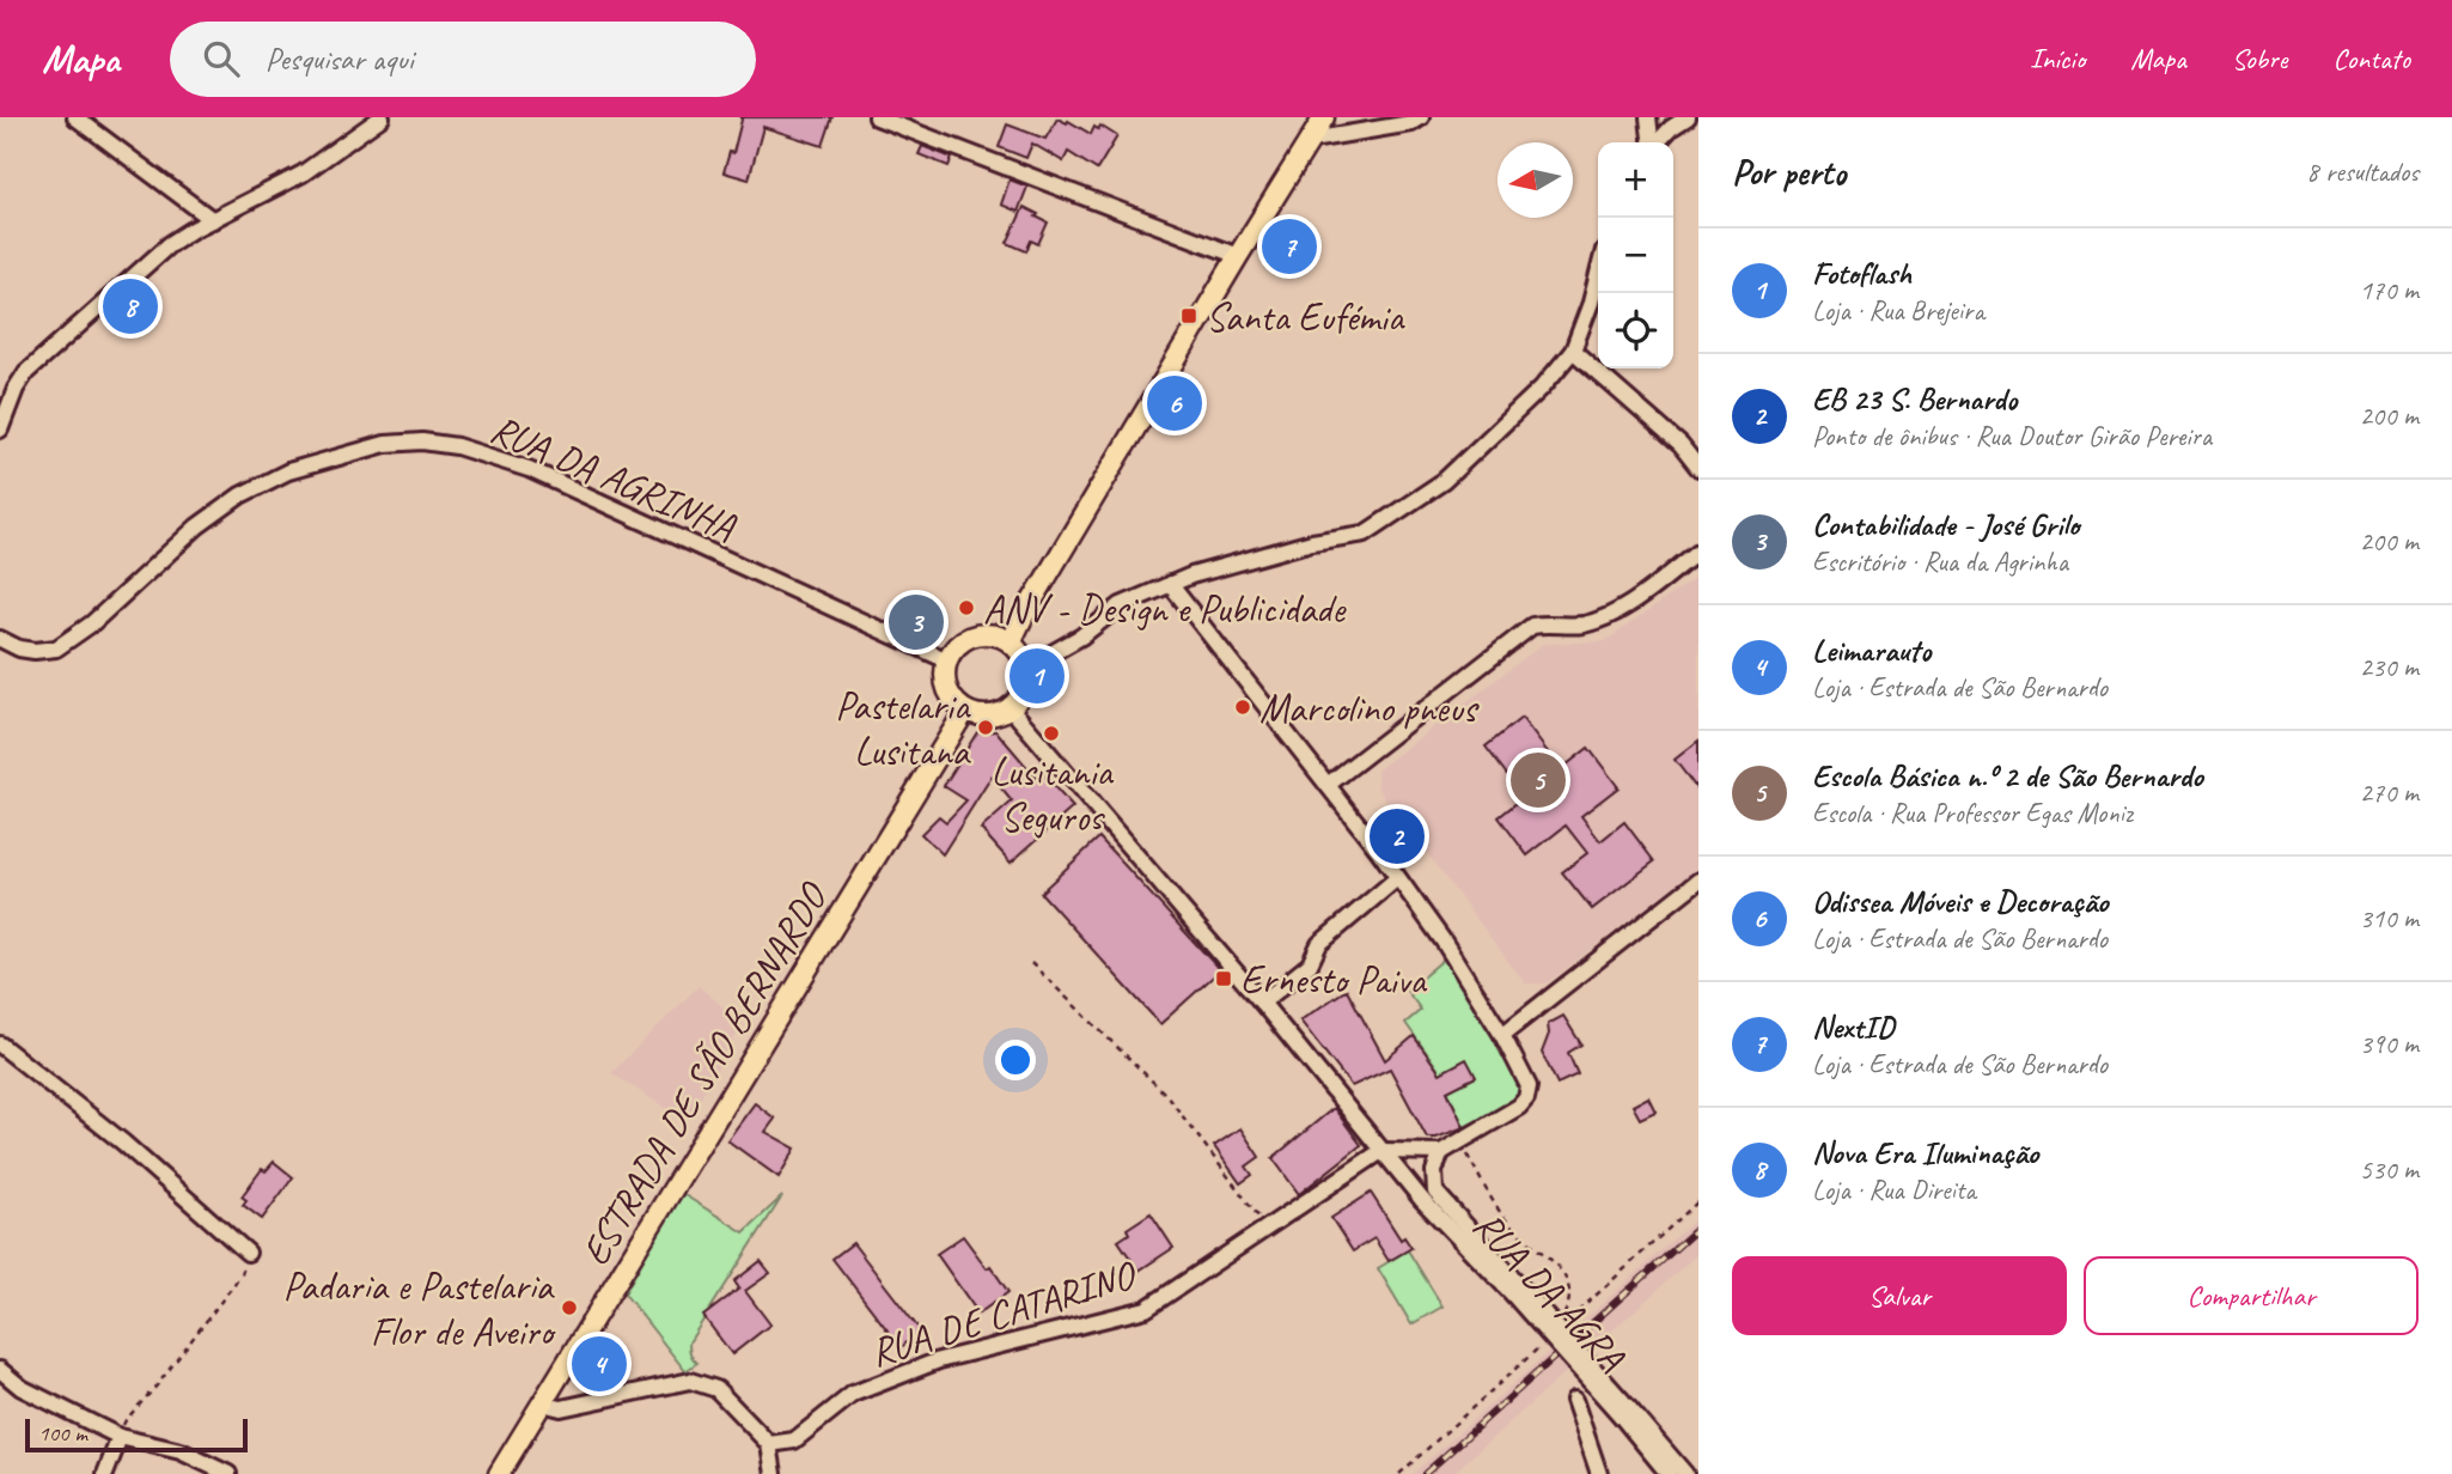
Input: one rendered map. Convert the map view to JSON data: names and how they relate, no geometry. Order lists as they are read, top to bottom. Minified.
{"streets":{"main road":["ESTRADA DE SÃO BERNARDO"],"street":["RUA DA AGRINHA","RUA DA AGRA","RUA DE CATARINO"]},"crossings":[["RUA DA AGRINHA","ESTRADA DE SÃO BERNARDO"],["RUA DA AGRINHA","RUA DA AGRA"],["ESTRADA DE SÃO BERNARDO","RUA DA AGRA"],["RUA DA AGRA","RUA DE CATARINO"]],"places":{"transit":["Santa Eufémia","Ernesto Paiva"],"other":["ANV - Design e Publicidade","Marcolino pneus","Pastelaria Lusitana","Lusitania Seguros","Padaria e Pastelaria Flor de Aveiro"]},"scale_bar":"100 m","north":"left","page":{"header":"Mapa","search":"Pesquisar aqui","nav":["Início","Mapa","Sobre","Contato"],"heading":["Por perto","8 resultados"],"map_buttons":["+","−"],"pins":["7","8","6","3","1","5","2","4"],"list":[{"mark":"1","name":"Fotoflash","note":"Loja · Rua Brejeira","value":"170 m"},{"mark":"2","name":"EB 23 S. Bernardo","note":"Ponto de ônibus · Rua Doutor Girão Pereira","value":"200 m"},{"mark":"3","name":"Contabilidade - José Grilo","note":"Escritório · Rua da Agrinha","value":"200 m"},{"mark":"4","name":"Leimarauto","note":"Loja · Estrada de São Bernardo","value":"230 m"},{"mark":"5","name":"Escola Básica n.º 2 de São Bernardo","note":"Escola · Rua Professor Egas Moniz","value":"270 m"},{"mark":"6","name":"Odissea Móveis e Decoração","note":"Loja · Estrada de São Bernardo","value":"310 m"},{"mark":"7","name":"NextID","note":"Loja · Estrada de São Bernardo","value":"390 m"},{"mark":"8","name":"Nova Era Iluminação","note":"Loja · Rua Direita","value":"530 m"}],"buttons":["Salvar","Compartilhar"],"scale":"100 m"}}
